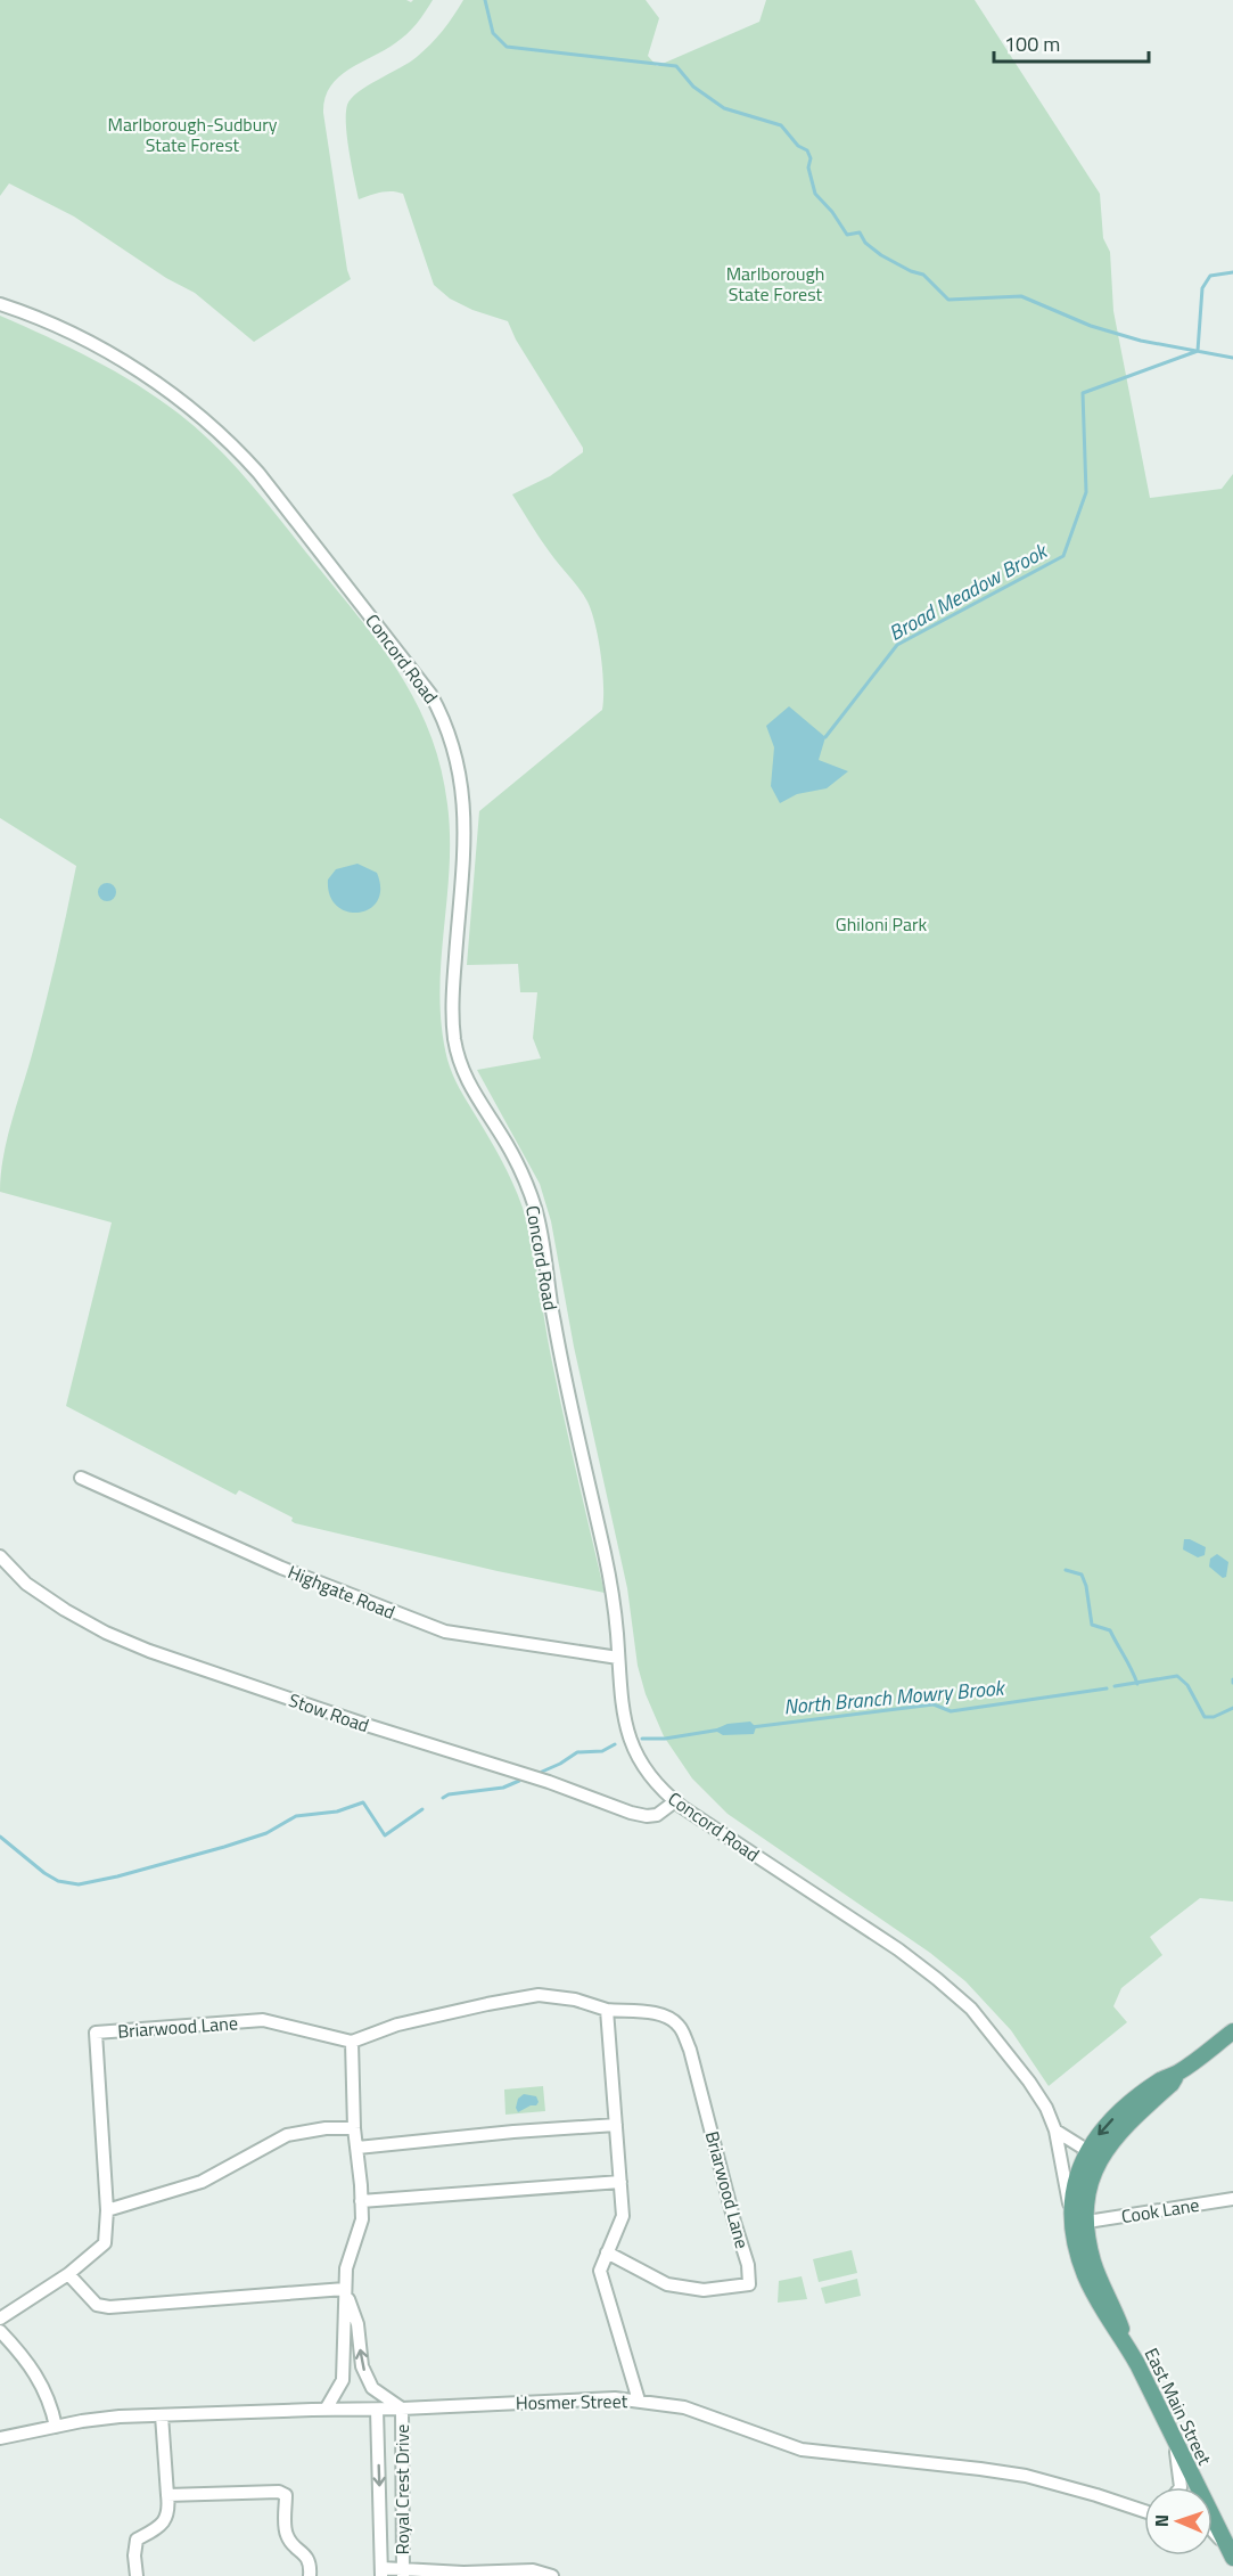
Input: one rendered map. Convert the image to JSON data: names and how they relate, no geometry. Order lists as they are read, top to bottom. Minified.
{"streets":{"main road":["East Main Street"],"street":["Concord Road","Highgate Road","Stow Road","Briarwood Lane","Cook Lane","Hosmer Street","Royal Crest Drive"]},"crossings":[["Concord Road","Highgate Road"],["Concord Road","Stow Road"],["Concord Road","East Main Street"],["Cook Lane","East Main Street"],["Hosmer Street","Royal Crest Drive"]],"water":["Broad Meadow Brook","North Branch Mowry Brook"],"parks":["Marlborough-Sudbury State Forest","Marlborough State Forest","Ghiloni Park"],"scale_bar":"100 m","north":"left"}
